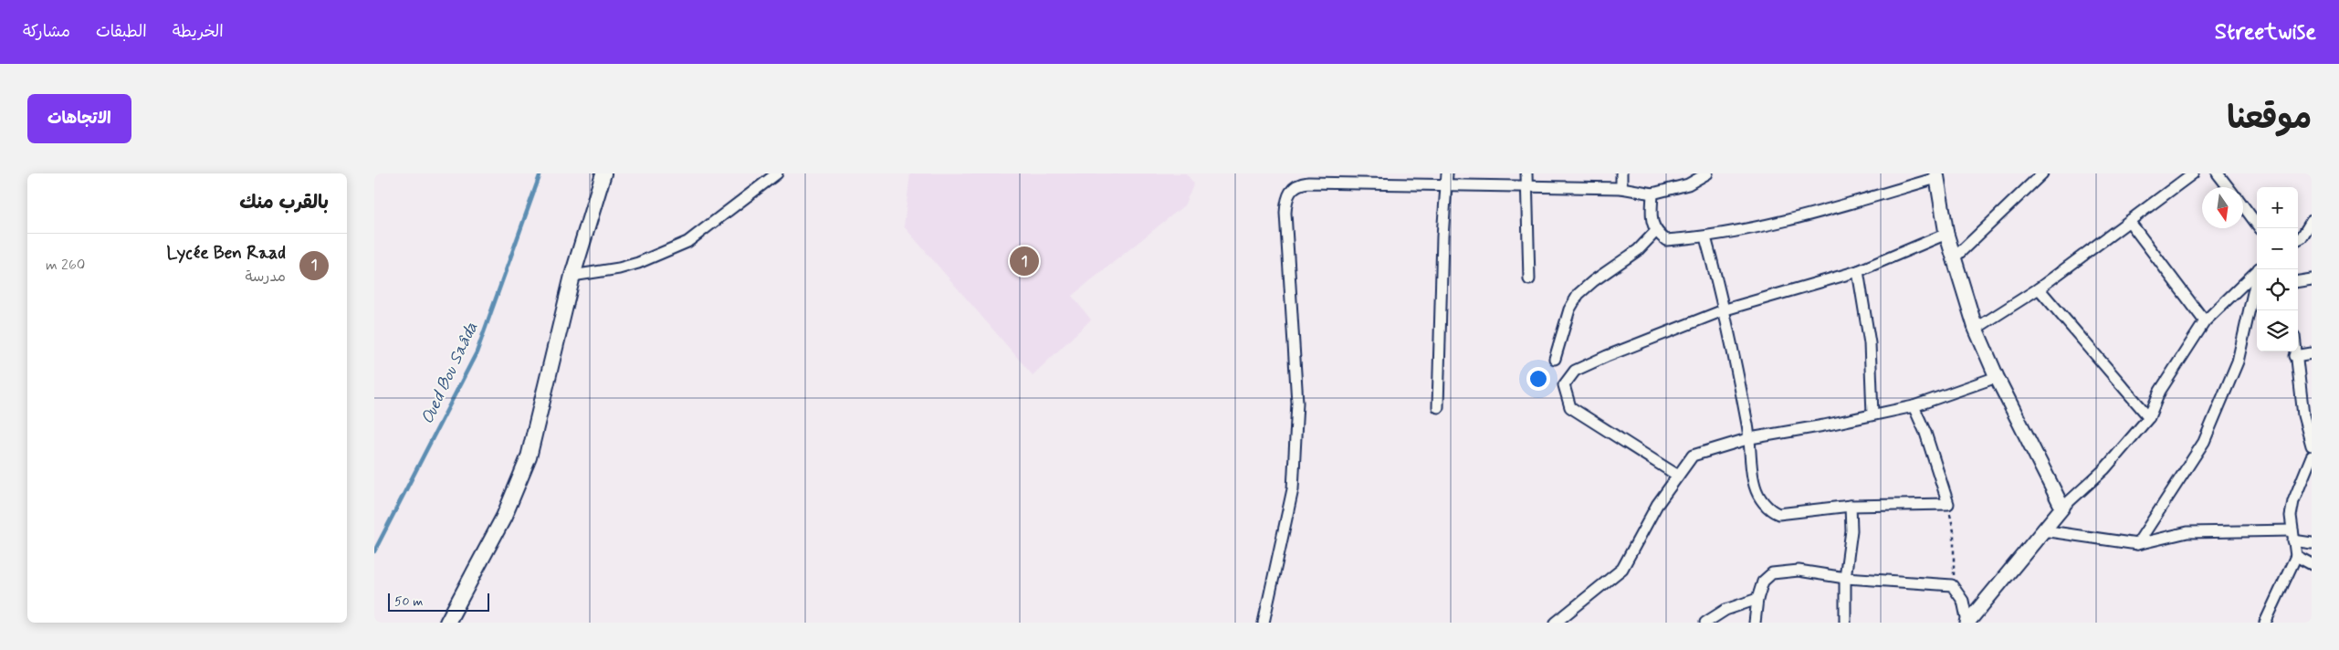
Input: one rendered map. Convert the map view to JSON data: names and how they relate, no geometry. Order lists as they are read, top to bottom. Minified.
{"water":["Oued Bou Saâda"],"scale_bar":"50 m","north":"bottom","page":{"header":"Streetwise","nav":["الخريطة","الطبقات","مشاركة"],"title":"موقعنا","buttons":"الاتجاهات","heading":"بالقرب منك","map_buttons":["+","−"],"list":[{"mark":"1","name":"Lycée Ben Raad","note":"مدرسة","value":"260 m"}],"pins":"1","scale":"50 m"}}
